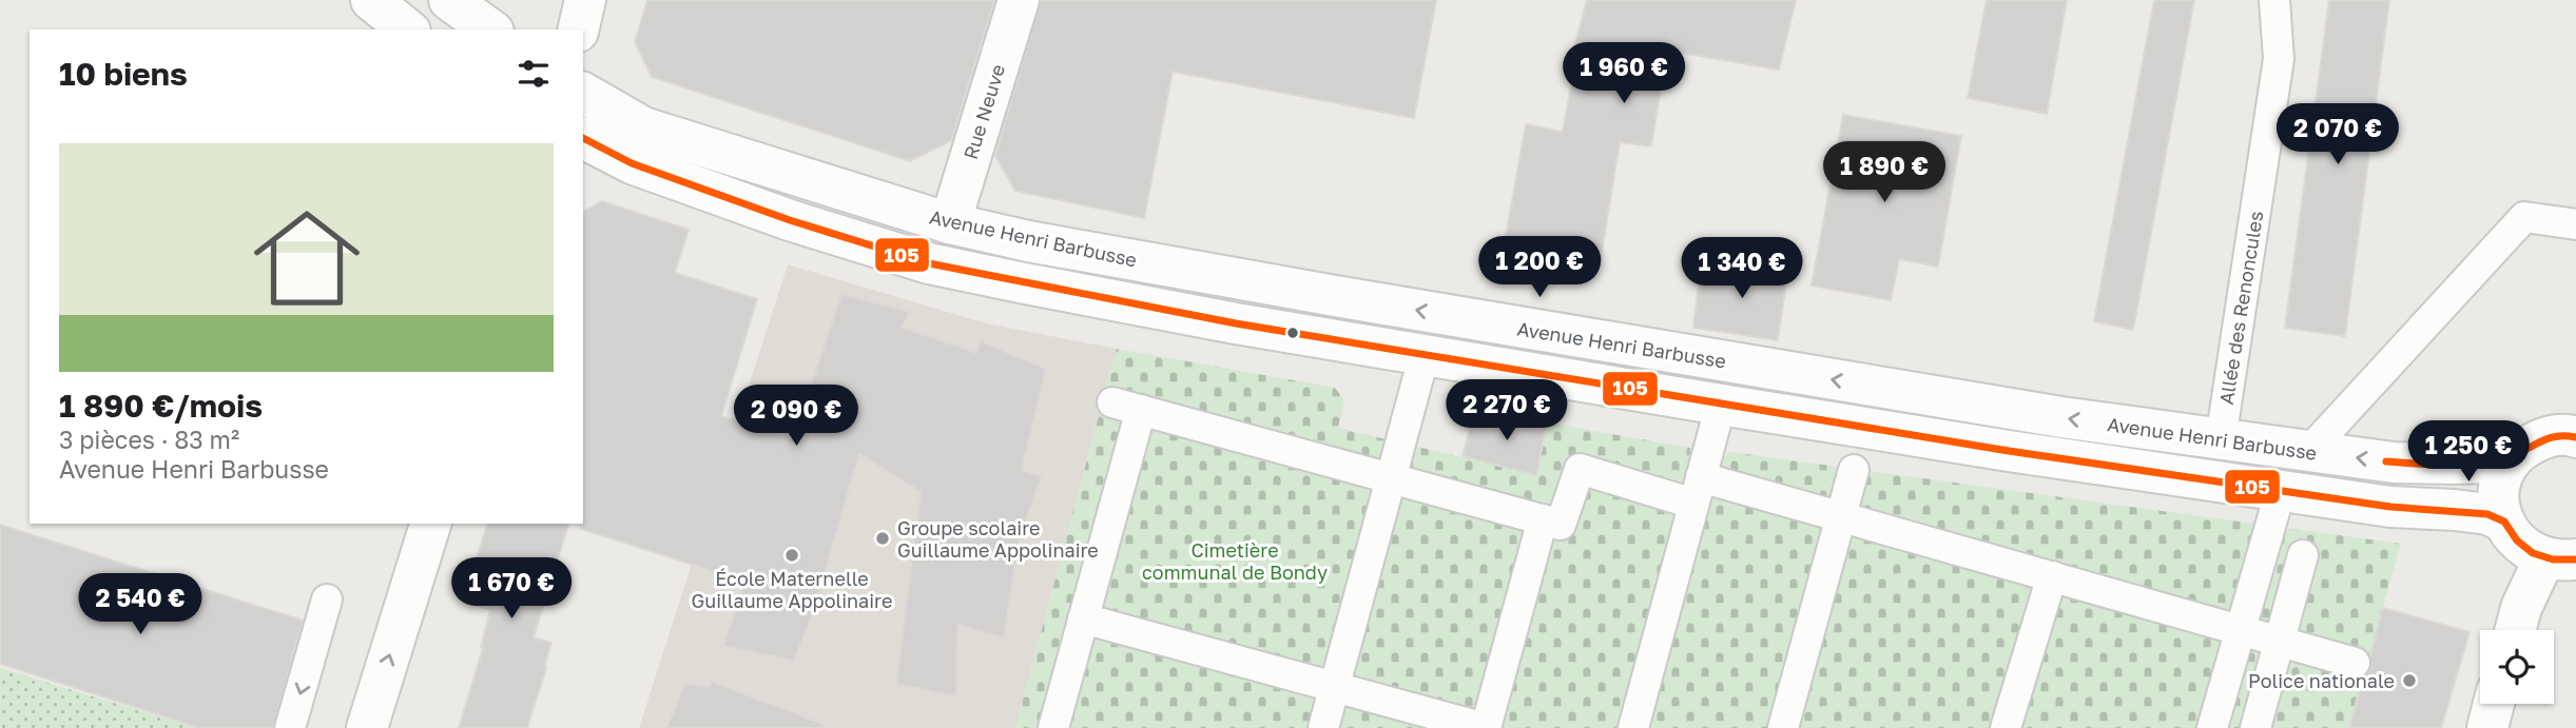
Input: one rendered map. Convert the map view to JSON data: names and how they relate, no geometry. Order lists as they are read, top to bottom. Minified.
{"streets":{"street":["Rue Neuve","Avenue Henri Barbusse"],"lane":["Allée des Renoncules"]},"crossings":[["Rue Neuve","Avenue Henri Barbusse"],["Avenue Henri Barbusse","Allée des Renoncules"]],"parks":["Cimetière communal de Bondy"],"places":["Groupe scolaire Guillaume Appolinaire","École Maternelle Guillaume Appolinaire","Police nationale"],"lines":["transit line 105"],"page":{"heading":"10 biens","price":["1 960 €","2 070 €","1 890 €","1 200 €","1 340 €","2 270 €","2 090 €","1 250 €","1 670 €","2 540 €"],"list":[{"name":"1 890 €/mois","note":"3 pièces · 83 m² · Avenue Henri Barbusse"}]}}
